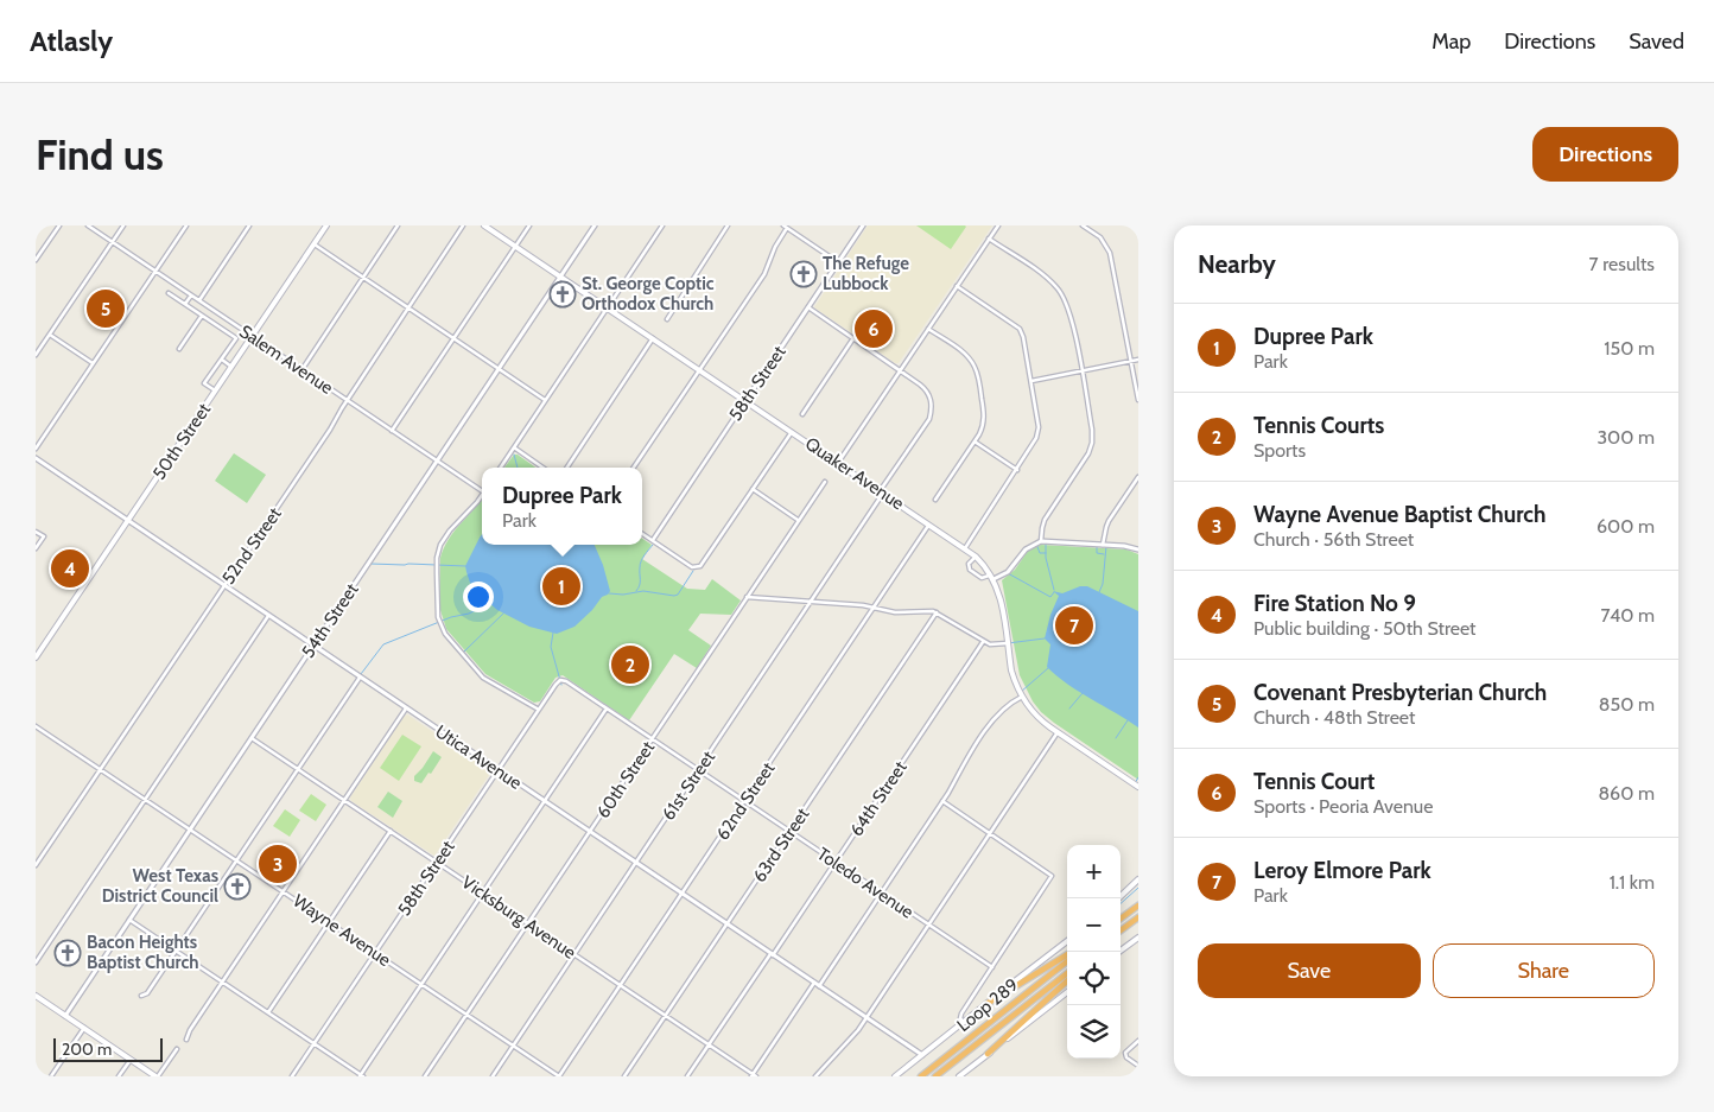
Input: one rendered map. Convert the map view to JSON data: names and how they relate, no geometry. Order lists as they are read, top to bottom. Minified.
{"streets":{"highway":["Loop 289"],"main road":["50th Street","Quaker Avenue"],"street":["Salem Avenue","58th Street","52nd Street","54th Street","Utica Avenue","60th Street","61st Street","64th Street","62nd Street","63rd Street","Toledo Avenue","Vicksburg Avenue","Wayne Avenue"]},"crossings":[["Salem Avenue","50th Street"],["Salem Avenue","52nd Street"],["Salem Avenue","54th Street"],["58th Street","Quaker Avenue"],["58th Street","Utica Avenue"],["58th Street","Toledo Avenue"],["58th Street","Vicksburg Avenue"],["58th Street","Wayne Avenue"],["50th Street","Utica Avenue"],["Quaker Avenue","54th Street"],["Quaker Avenue","61st Street"],["Quaker Avenue","62nd Street"],["52nd Street","Utica Avenue"],["52nd Street","Wayne Avenue"],["54th Street","Utica Avenue"],["54th Street","Vicksburg Avenue"],["54th Street","Wayne Avenue"],["Utica Avenue","60th Street"],["Utica Avenue","61st Street"],["Utica Avenue","64th Street"],["Utica Avenue","62nd Street"],["Utica Avenue","63rd Street"],["60th Street","Toledo Avenue"],["60th Street","Vicksburg Avenue"],["60th Street","Wayne Avenue"],["61st Street","Toledo Avenue"],["61st Street","Vicksburg Avenue"],["61st Street","Wayne Avenue"],["64th Street","Toledo Avenue"],["64th Street","Vicksburg Avenue"],["62nd Street","Toledo Avenue"],["62nd Street","Vicksburg Avenue"],["62nd Street","Wayne Avenue"],["63rd Street","Toledo Avenue"],["63rd Street","Vicksburg Avenue"]],"places":{"church":["The Refuge Lubbock","St. George Coptic Orthodox Church","West Texas District Council","Bacon Heights Baptist Church"]},"scale_bar":"200 m","page":{"header":"Atlasly","nav":["Map","Directions","Saved"],"buttons":["Directions",["Save","Share"]],"title":"Find us","heading":["Nearby","7 results"],"pins":["5","6","4","1","7","2","3"],"list":[{"mark":"1","name":"Dupree Park","note":"Park","value":"150 m"},{"mark":"2","name":"Tennis Courts","note":"Sports","value":"300 m"},{"mark":"3","name":"Wayne Avenue Baptist Church","note":"Church · 56th Street","value":"600 m"},{"mark":"4","name":"Fire Station No 9","note":"Public building · 50th Street","value":"740 m"},{"mark":"5","name":"Covenant Presbyterian Church","note":"Church · 48th Street","value":"850 m"},{"mark":"6","name":"Tennis Court","note":"Sports · Peoria Avenue","value":"860 m"},{"mark":"7","name":"Leroy Elmore Park","note":"Park","value":"1.1 km"}],"popup":["Dupree Park","Park"],"map_buttons":["+","−"],"scale":"200 m"}}
